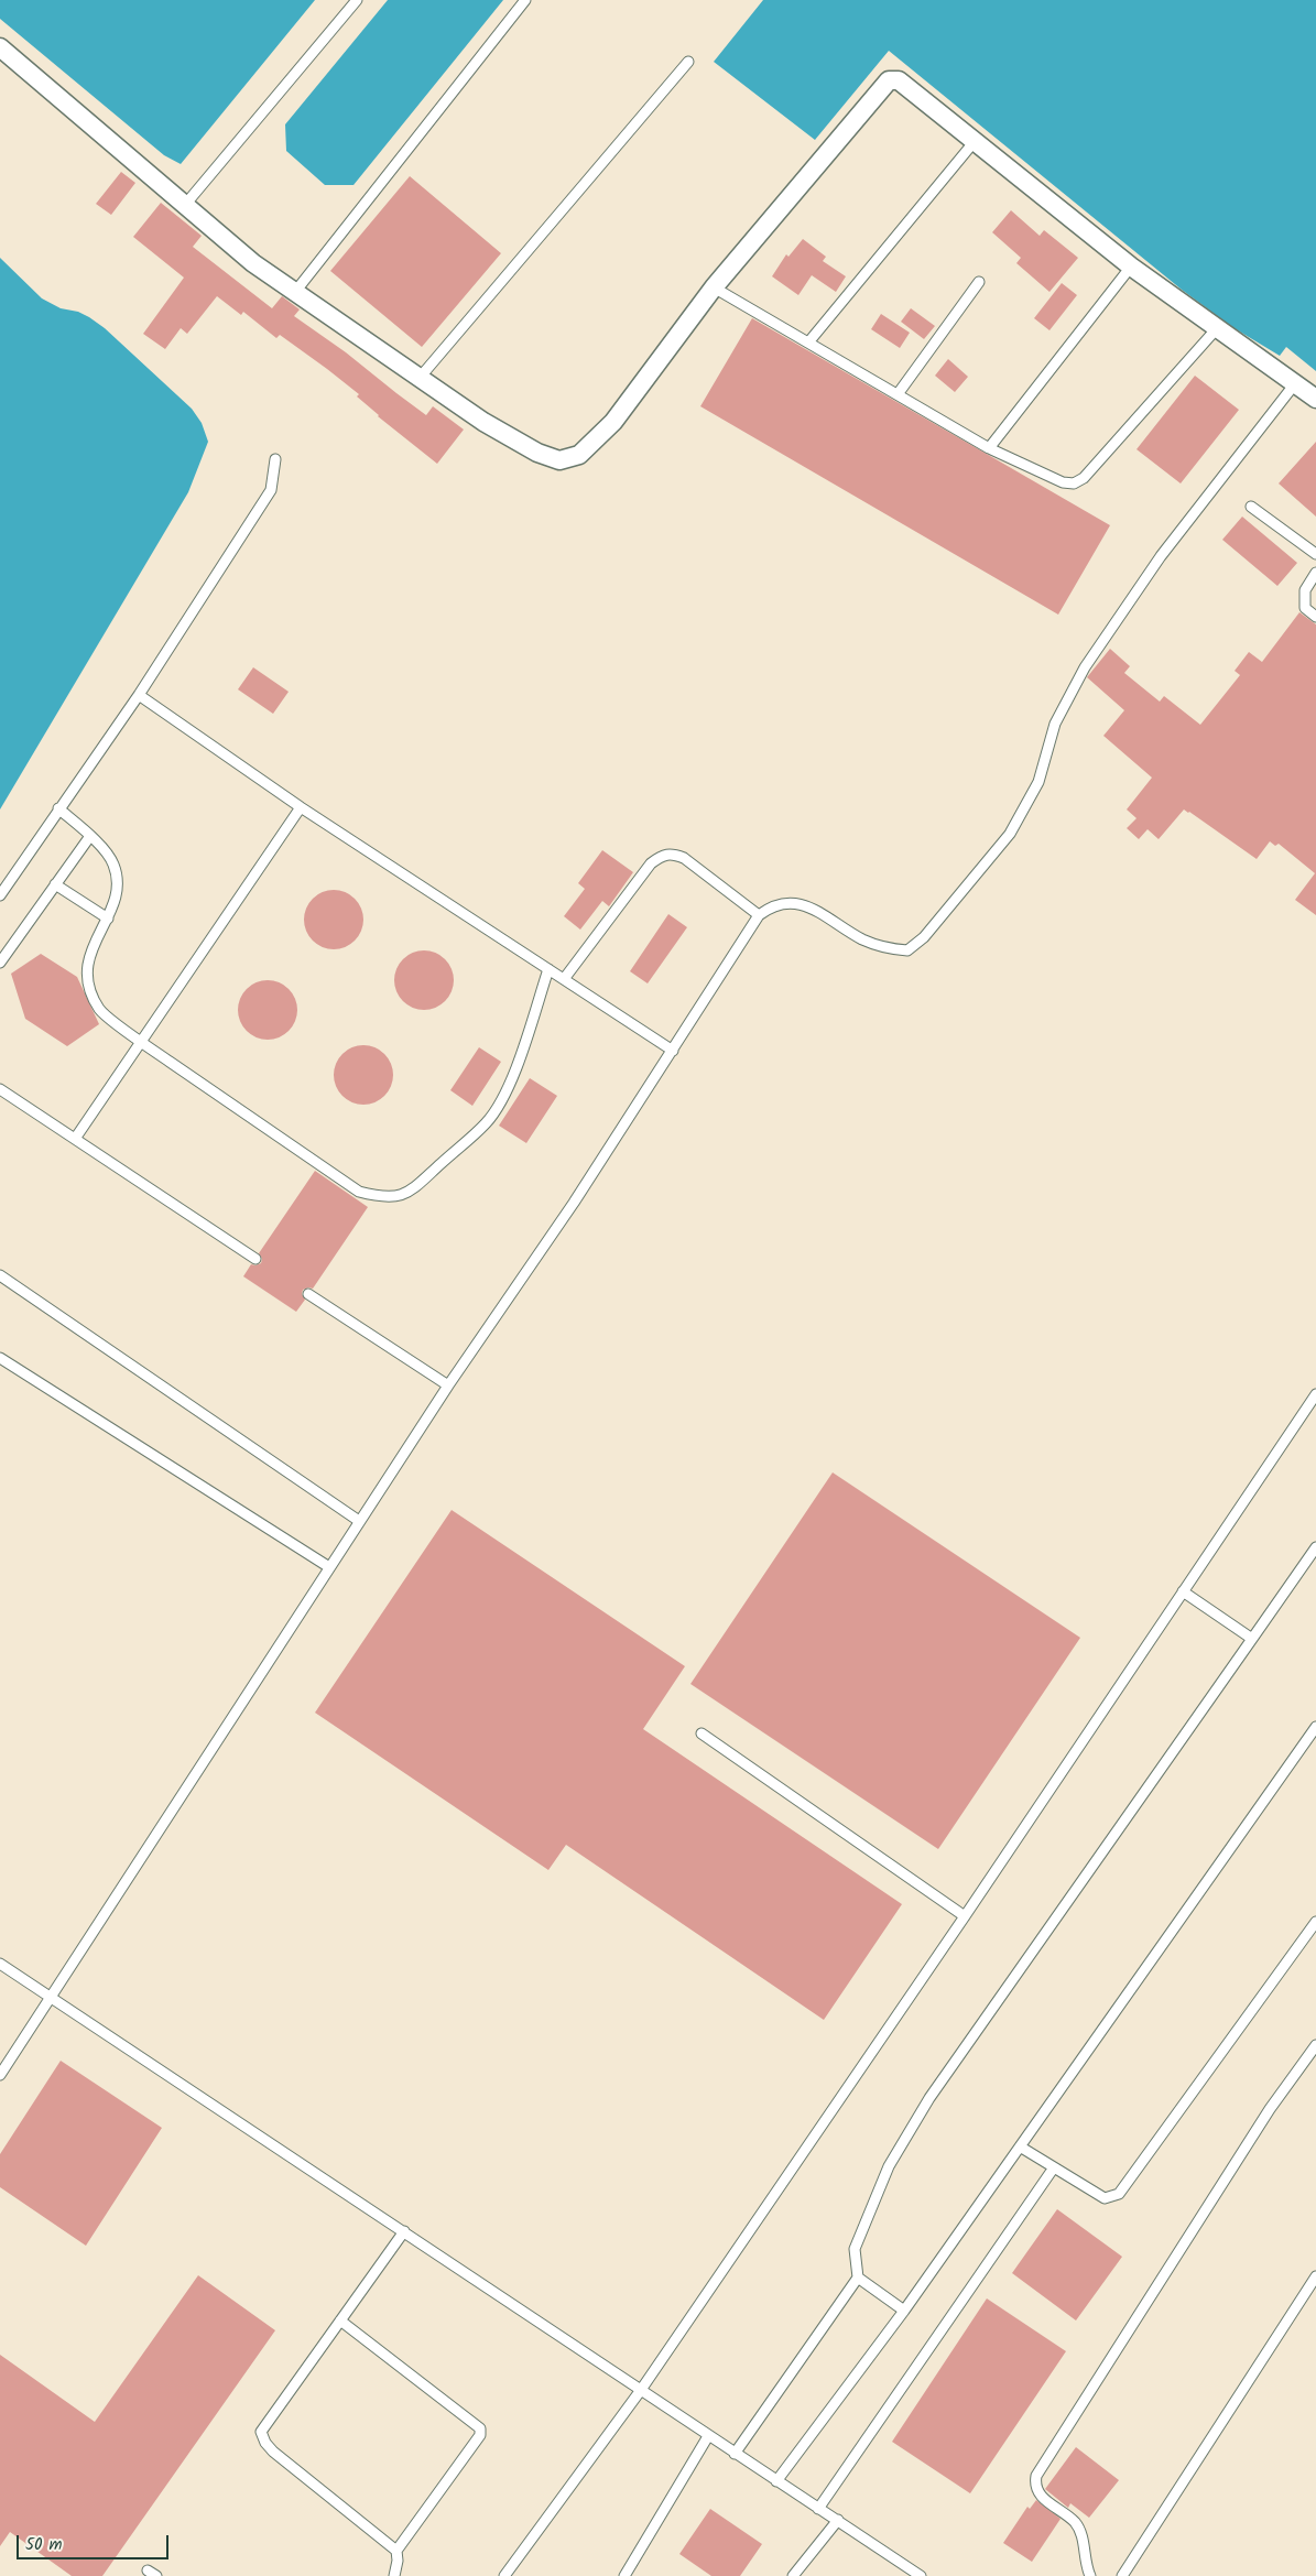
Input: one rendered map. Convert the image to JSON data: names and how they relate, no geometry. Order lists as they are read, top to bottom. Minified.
{"scale_bar":"50 m"}
